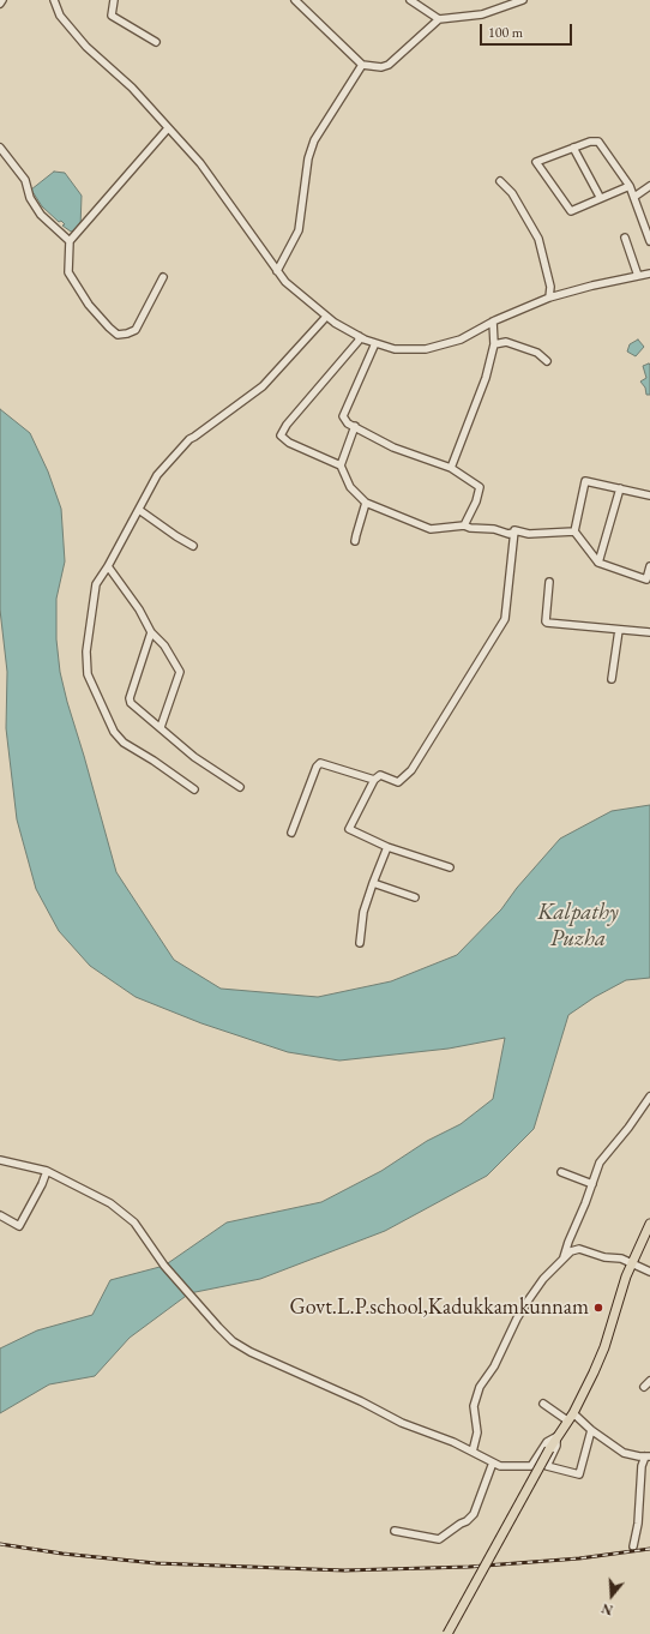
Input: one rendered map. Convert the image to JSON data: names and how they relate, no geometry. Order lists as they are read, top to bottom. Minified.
{"water":["Kalpathy Puzha"],"places":["Govt.L.P.school,Kadukkamkunnam"],"scale_bar":"100 m","north":"bottom"}
